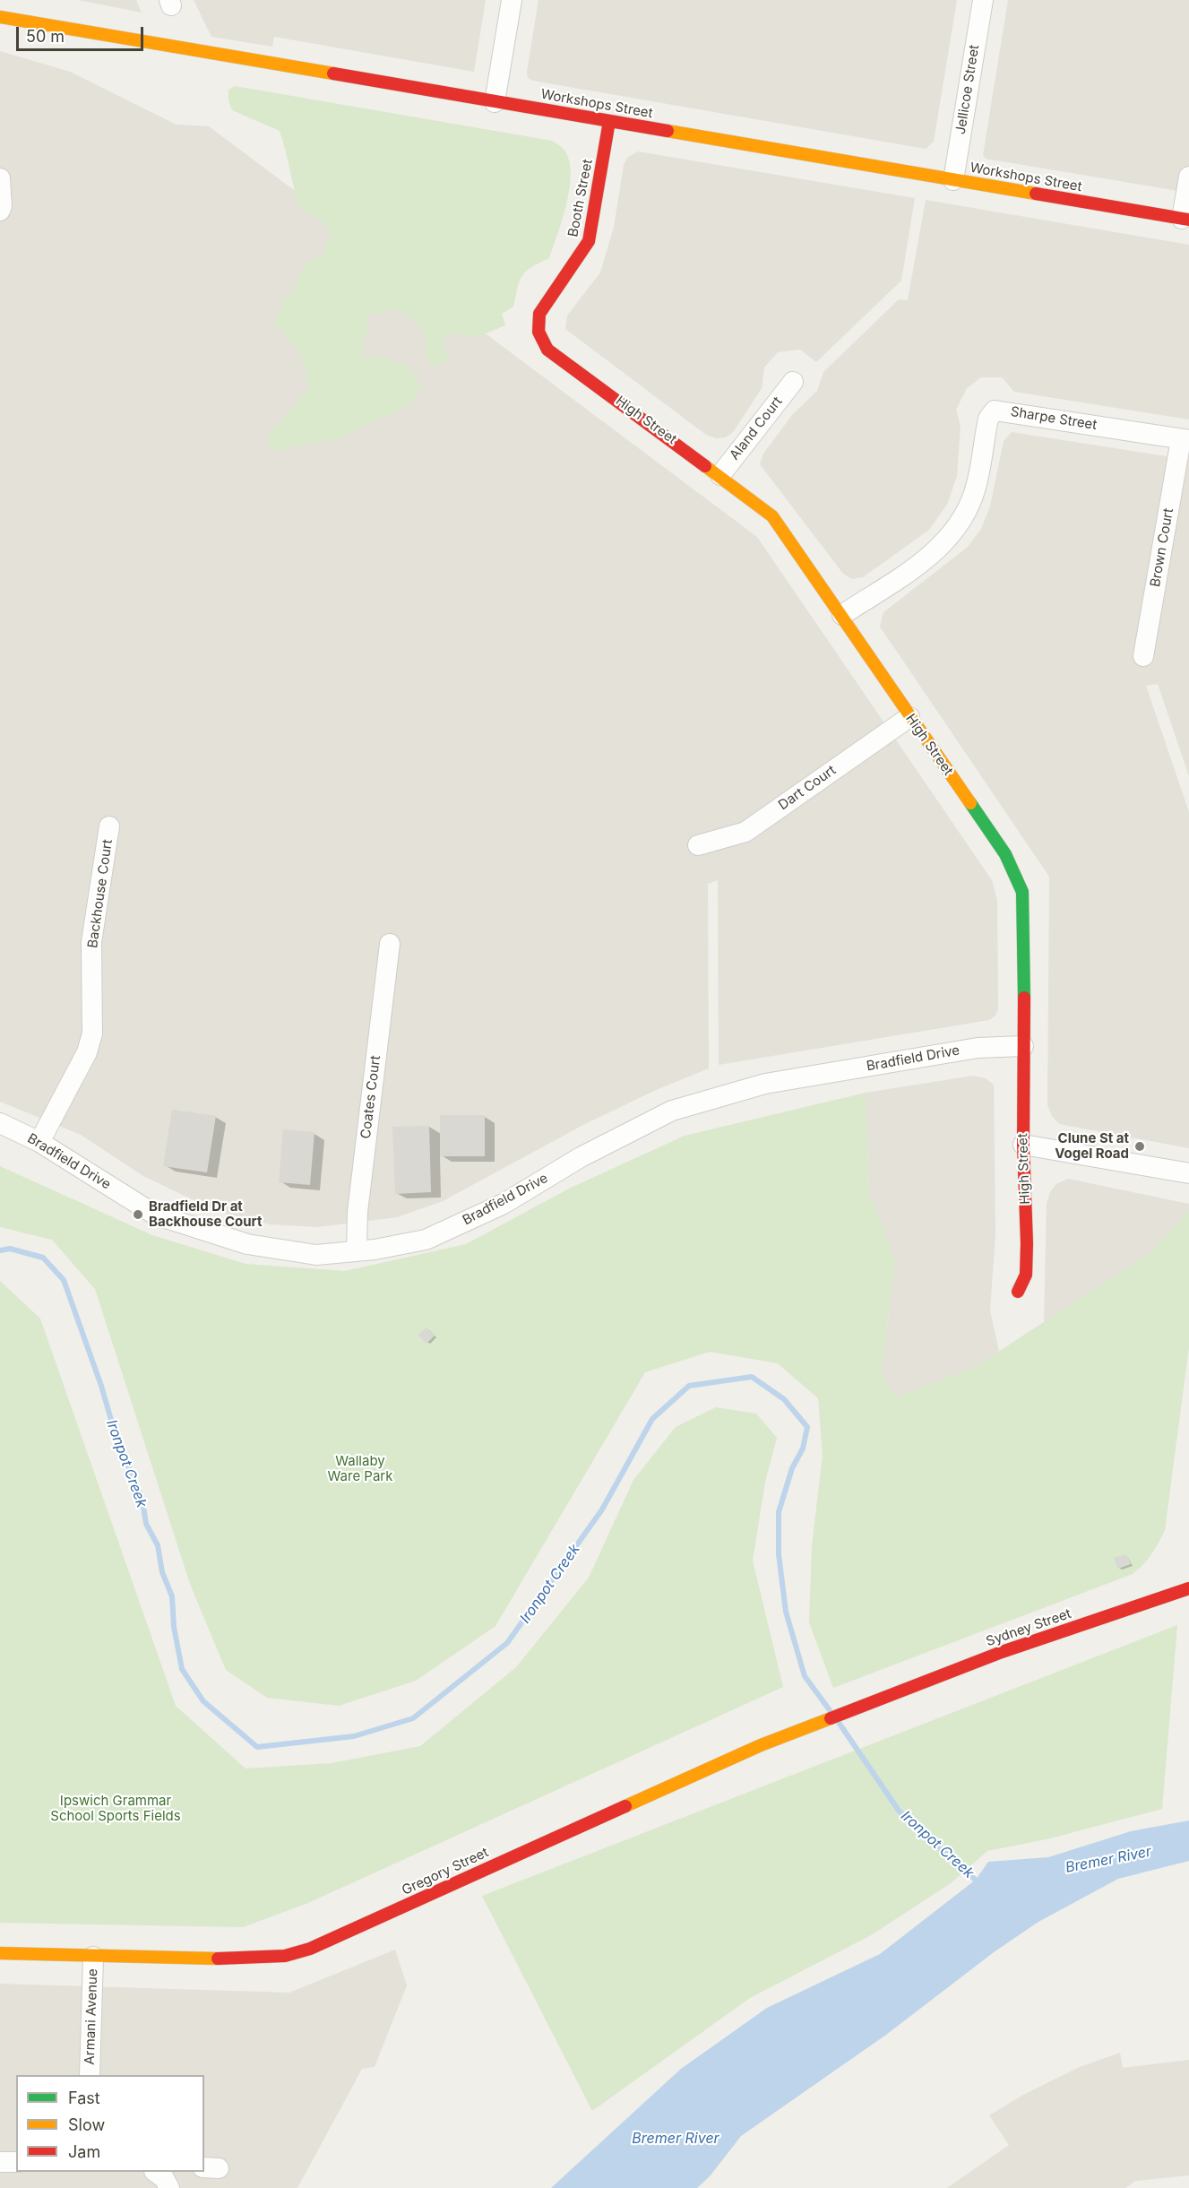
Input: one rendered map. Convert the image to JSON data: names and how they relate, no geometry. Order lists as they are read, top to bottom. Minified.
{"streets":{"street":["Jellicoe Street","Workshops Street","Booth Street","Sharpe Street","High Street","Aland Court","Brown Court","Dart Court","Backhouse Court","Bradfield Drive","Coates Court","Sydney Street","Gregory Street","Armani Avenue"]},"crossings":[["Jellicoe Street","Workshops Street"],["Workshops Street","Booth Street"],["Booth Street","High Street"],["Sharpe Street","High Street"],["Sharpe Street","Brown Court"],["High Street","Aland Court"],["High Street","Dart Court"],["High Street","Bradfield Drive"],["Backhouse Court","Bradfield Drive"],["Bradfield Drive","Coates Court"],["Sydney Street","Gregory Street"],["Gregory Street","Armani Avenue"]],"water":["Ironpot Creek","Bremer River"],"parks":["Wallaby Ware Park","Ipswich Grammar School Sports Fields"],"places":["Clune St at Vogel Road","Bradfield Dr at Backhouse Court"],"legend":["Fast","Slow","Jam"],"scale_bar":"50 m"}
